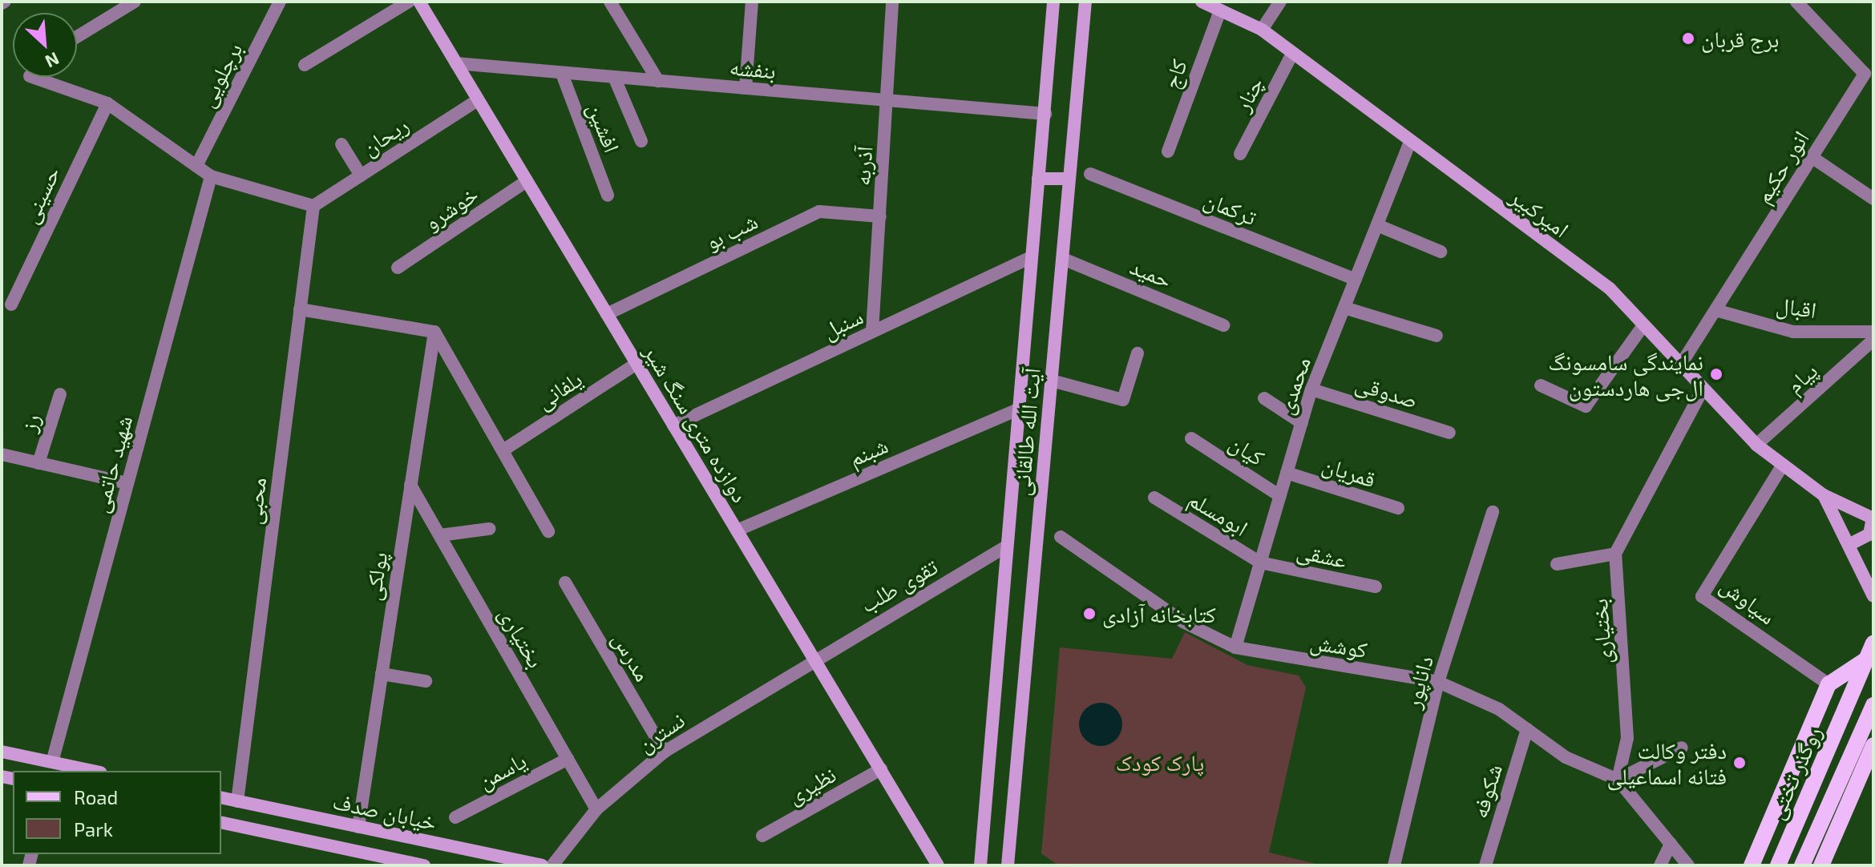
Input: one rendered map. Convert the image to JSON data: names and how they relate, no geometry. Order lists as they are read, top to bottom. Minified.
{"streets":{"main road":["امیرکبیر","دوازده متری سنگ شیر","آیت الله طالقانی","روگذر تختی","خیابان صدف"],"street":["بنفشه","کاج","برچلویی","چنار","افشین","ریحان","آذربه","انور حکیم","حسینی","خوشرو","ترکمان","شب بو","حمید","اقبال","سنبل","پیام","محمدی","یلفانی","صدوقی","رز","کیان","شبنم","شهید حاتمی","قمریان","محبی","ابومسلم","عشقی","پولکی","تقوی طلب","سیاوش","بختیاری","کوشش","مدرس","داناپور","نسترن","یاسمن","نظیری","شکوفه"]},"crossings":[["بنفشه","افشین"],["بنفشه","آذربه"],["بنفشه","دوازده متری سنگ شیر"],["بنفشه","آیت الله طالقانی"],["کاج","امیرکبیر"],["چنار","امیرکبیر"],["ریحان","دوازده متری سنگ شیر"],["ریحان","محبی"],["آذربه","شب بو"],["آذربه","سنبل"],["انور حکیم","امیرکبیر"],["انور حکیم","اقبال"],["خوشرو","دوازده متری سنگ شیر"],["ترکمان","محمدی"],["امیرکبیر","پیام"],["امیرکبیر","محمدی"],["امیرکبیر","سیاوش"],["شب بو","دوازده متری سنگ شیر"],["حمید","آیت الله طالقانی"],["سنبل","دوازده متری سنگ شیر"],["سنبل","آیت الله طالقانی"],["محمدی","صدوقی"],["محمدی","کیان"],["محمدی","قمریان"],["محمدی","ابومسلم"],["محمدی","عشقی"],["محمدی","کوشش"],["یلفانی","دوازده متری سنگ شیر"],["دوازده متری سنگ شیر","شبنم"],["دوازده متری سنگ شیر","تقوی طلب"],["دوازده متری سنگ شیر","نسترن"],["دوازده متری سنگ شیر","نظیری"],["آیت الله طالقانی","شبنم"],["آیت الله طالقانی","تقوی طلب"],["محبی","خیابان صدف"],["ابومسلم","عشقی"],["پولکی","بختیاری"],["پولکی","خیابان صدف"],["تقوی طلب","نسترن"],["بختیاری","کوشش"],["بختیاری","نسترن"],["بختیاری","یاسمن"],["کوشش","داناپور"],["کوشش","شکوفه"],["مدرس","نسترن"]],"parks":["پارک کودک"],"places":["برج قربان","نمایندگی سامسونگ ال‌جی هاردستون","کتابخانه آزادی","دفتر وکالت فتانه اسماعیلی"],"legend":["Road","Park"],"north":"bottom right"}
